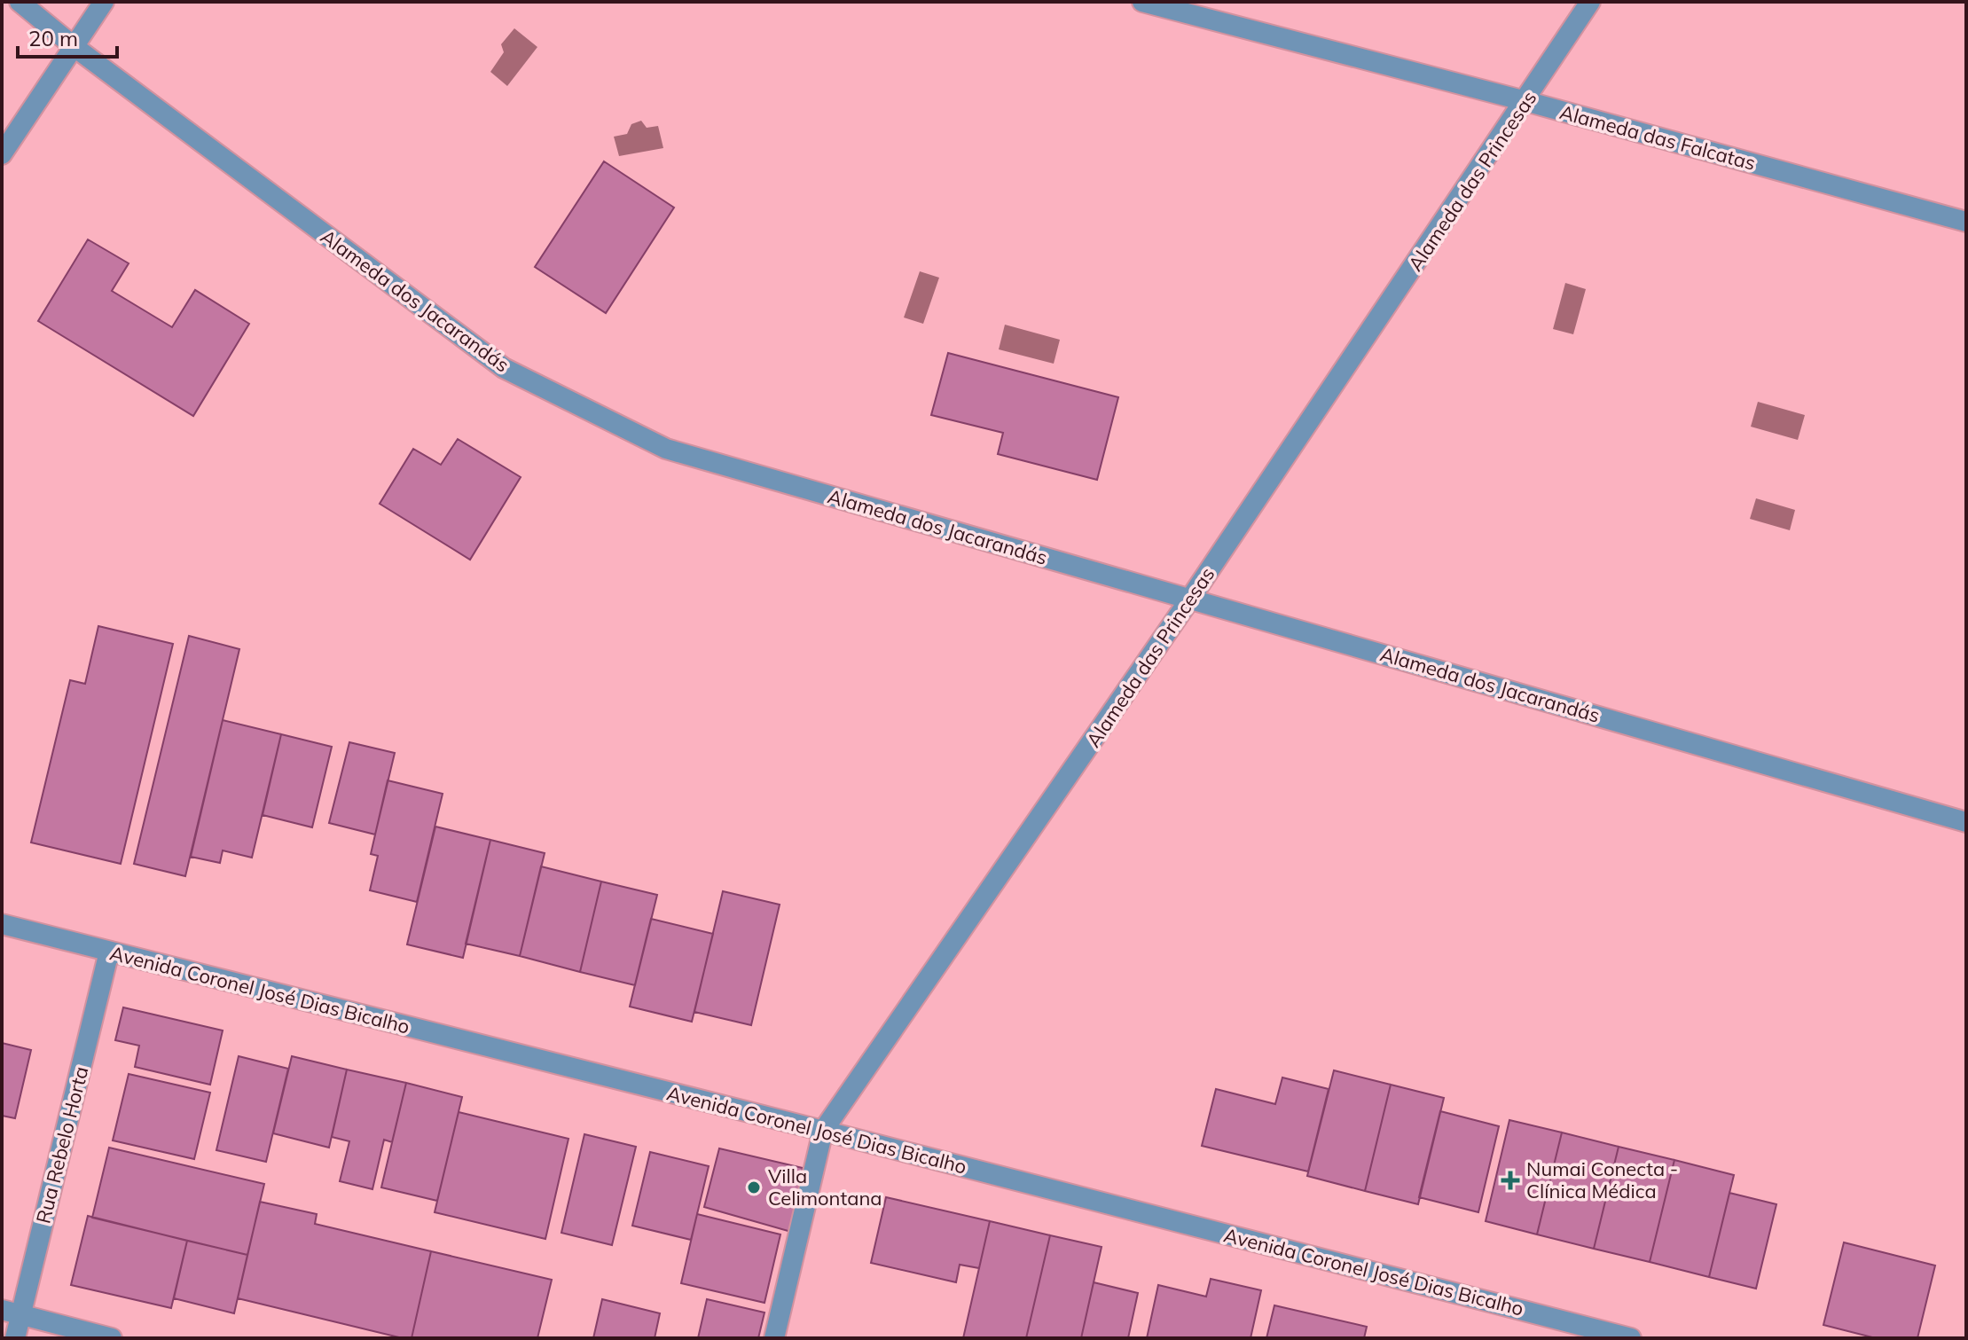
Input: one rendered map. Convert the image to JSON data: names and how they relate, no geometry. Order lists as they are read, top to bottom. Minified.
{"streets":{"street":["Alameda das Falcatas","Alameda das Princesas","Alameda dos Jacarandás","Avenida Coronel José Dias Bicalho","Rua Rebelo Horta"]},"crossings":[["Alameda das Falcatas","Alameda das Princesas"],["Alameda das Princesas","Alameda dos Jacarandás"],["Alameda das Princesas","Avenida Coronel José Dias Bicalho"],["Avenida Coronel José Dias Bicalho","Rua Rebelo Horta"]],"places":{"health":["Numai Conecta - Clínica Médica"],"other":["Villa Celimontana"]},"scale_bar":"20 m"}
